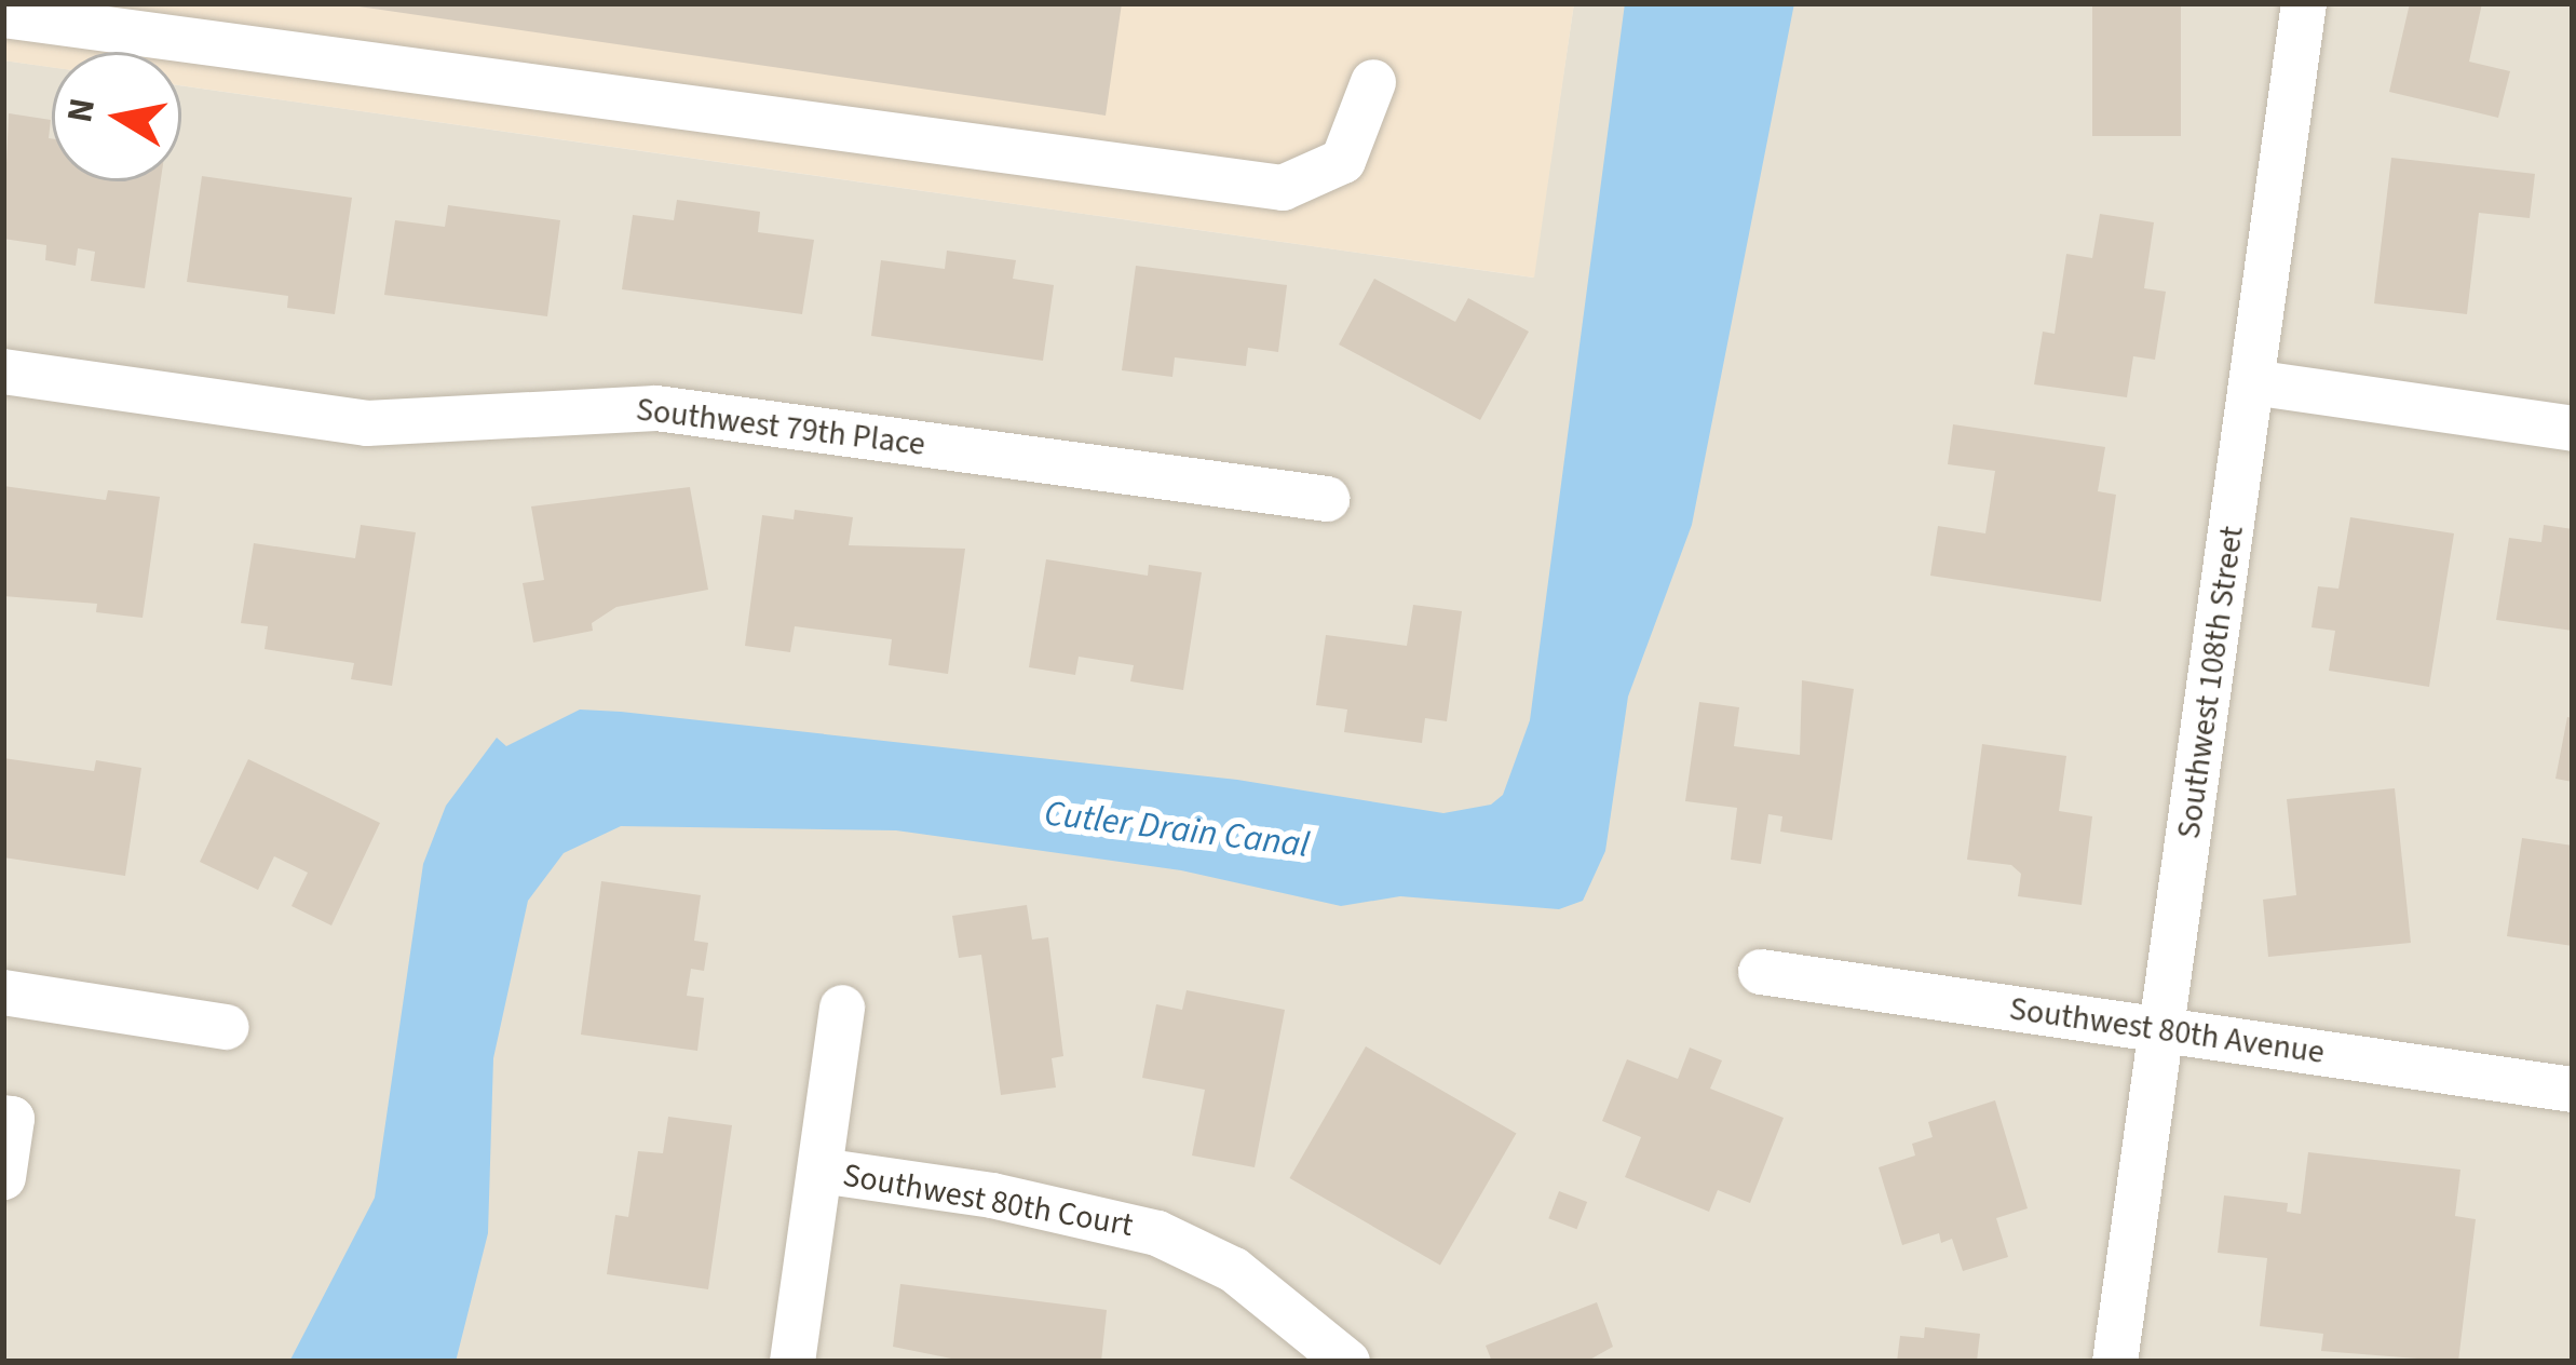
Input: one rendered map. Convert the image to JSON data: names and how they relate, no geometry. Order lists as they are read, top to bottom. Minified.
{"streets":{"street":["Southwest 79th Place","Southwest 108th Street","Southwest 80th Avenue","Southwest 80th Court"]},"crossings":[["Southwest 108th Street","Southwest 80th Avenue"]],"water":["Cutler Drain Canal"],"north":"left"}
